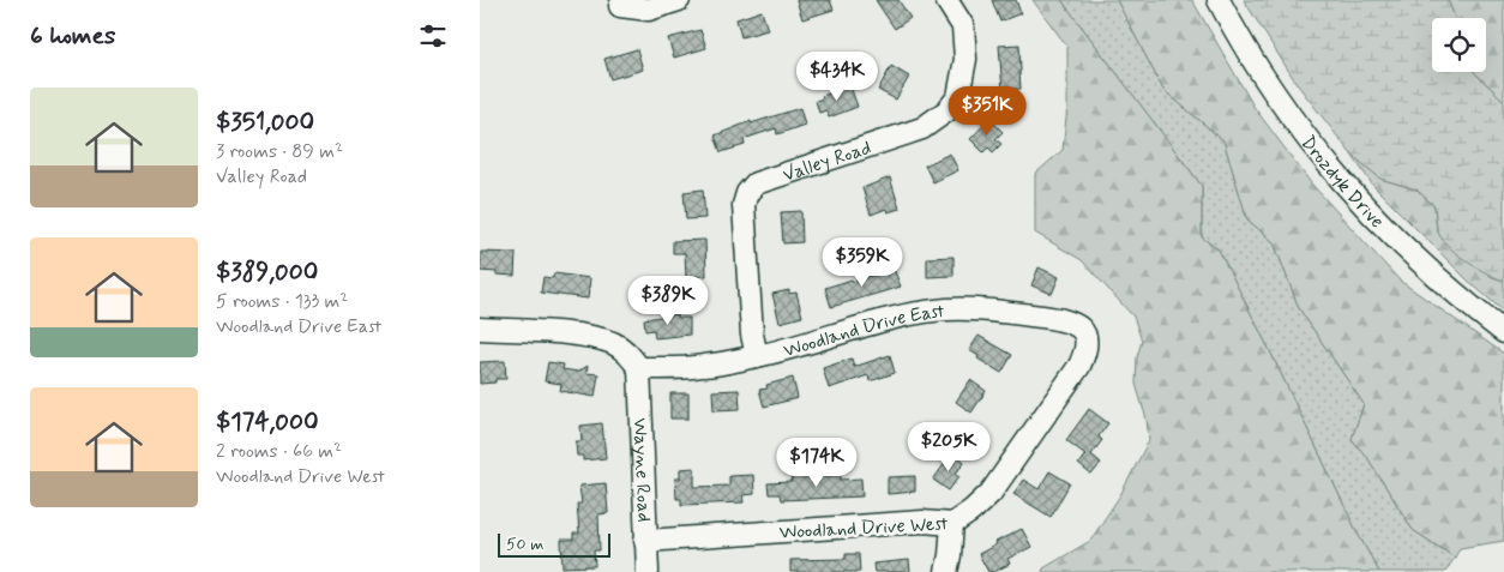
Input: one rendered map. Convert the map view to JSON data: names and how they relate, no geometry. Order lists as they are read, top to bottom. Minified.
{"streets":{"street":["Valley Road","Drozdyk Drive","Woodland Drive East","Wayne Road","Woodland Drive West"]},"crossings":[["Valley Road","Woodland Drive East"],["Woodland Drive East","Wayne Road"],["Woodland Drive East","Woodland Drive West"],["Wayne Road","Woodland Drive West"]],"scale_bar":"50 m","page":{"heading":"6 homes","price":["$434K","$351K","$359K","$389K","$205K","$174K"],"list":[{"name":"$351,000","note":"3 rooms · 89 m² · Valley Road"},{"name":"$389,000","note":"5 rooms · 133 m² · Woodland Drive East"},{"name":"$174,000","note":"2 rooms · 66 m² · Woodland Drive West"}],"scale":"50 m"}}
